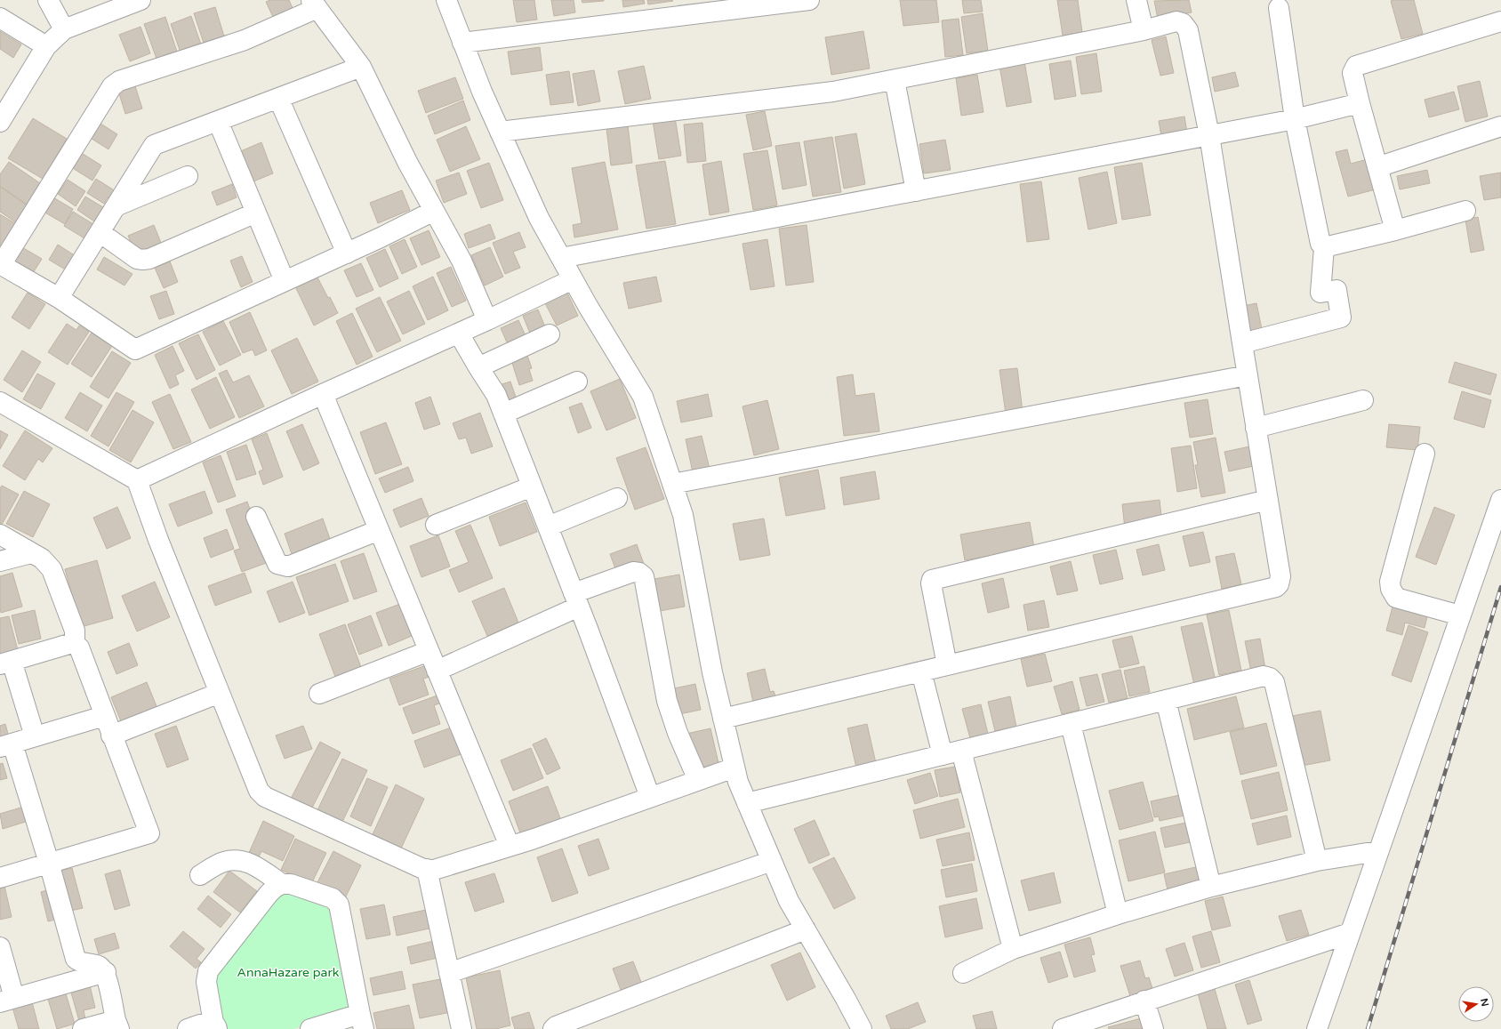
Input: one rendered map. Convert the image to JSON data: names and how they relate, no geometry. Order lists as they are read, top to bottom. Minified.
{"parks":["AnnaHazare park"],"north":"right"}
